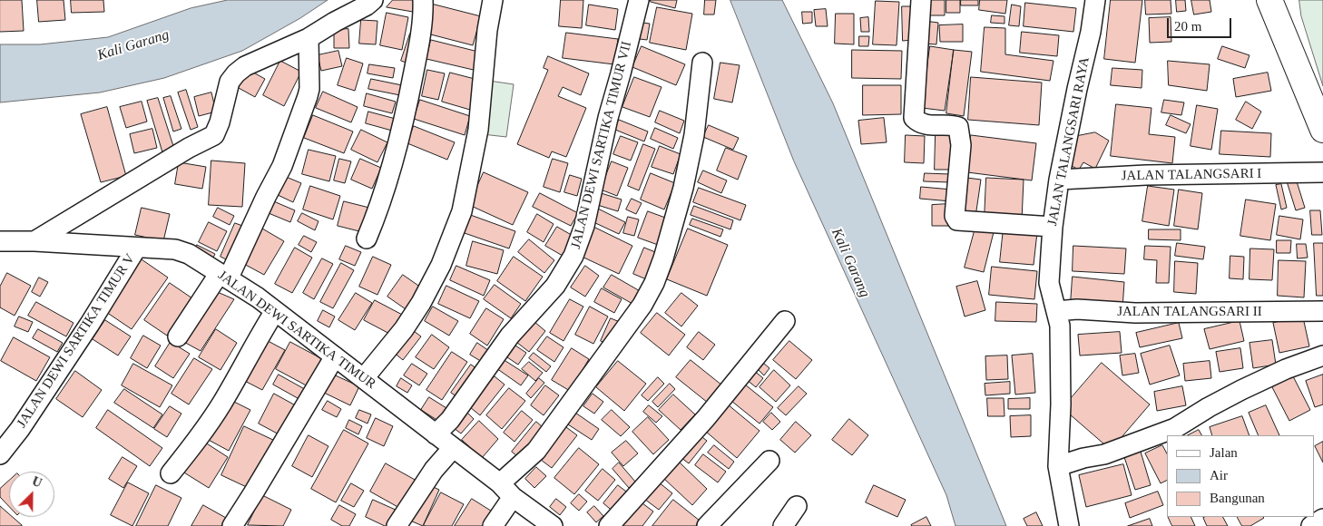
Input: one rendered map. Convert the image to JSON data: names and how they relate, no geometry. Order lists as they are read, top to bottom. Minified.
{"streets":{"street":["JALAN TALANGSARI RAYA","JALAN DEWI SARTIKA TIMUR VII","JALAN TALANGSARI I","JALAN TALANGSARI II","JALAN DEWI SARTIKA TIMUR","JALAN DEWI SARTIKA TIMUR V"]},"crossings":[["JALAN TALANGSARI RAYA","JALAN TALANGSARI I"],["JALAN TALANGSARI RAYA","JALAN TALANGSARI II"],["JALAN DEWI SARTIKA TIMUR VII","JALAN DEWI SARTIKA TIMUR"],["JALAN DEWI SARTIKA TIMUR","JALAN DEWI SARTIKA TIMUR V"]],"water":["Kali Garang"],"legend":["Jalan","Air","Bangunan"],"scale_bar":"20 m","north":"top right"}
